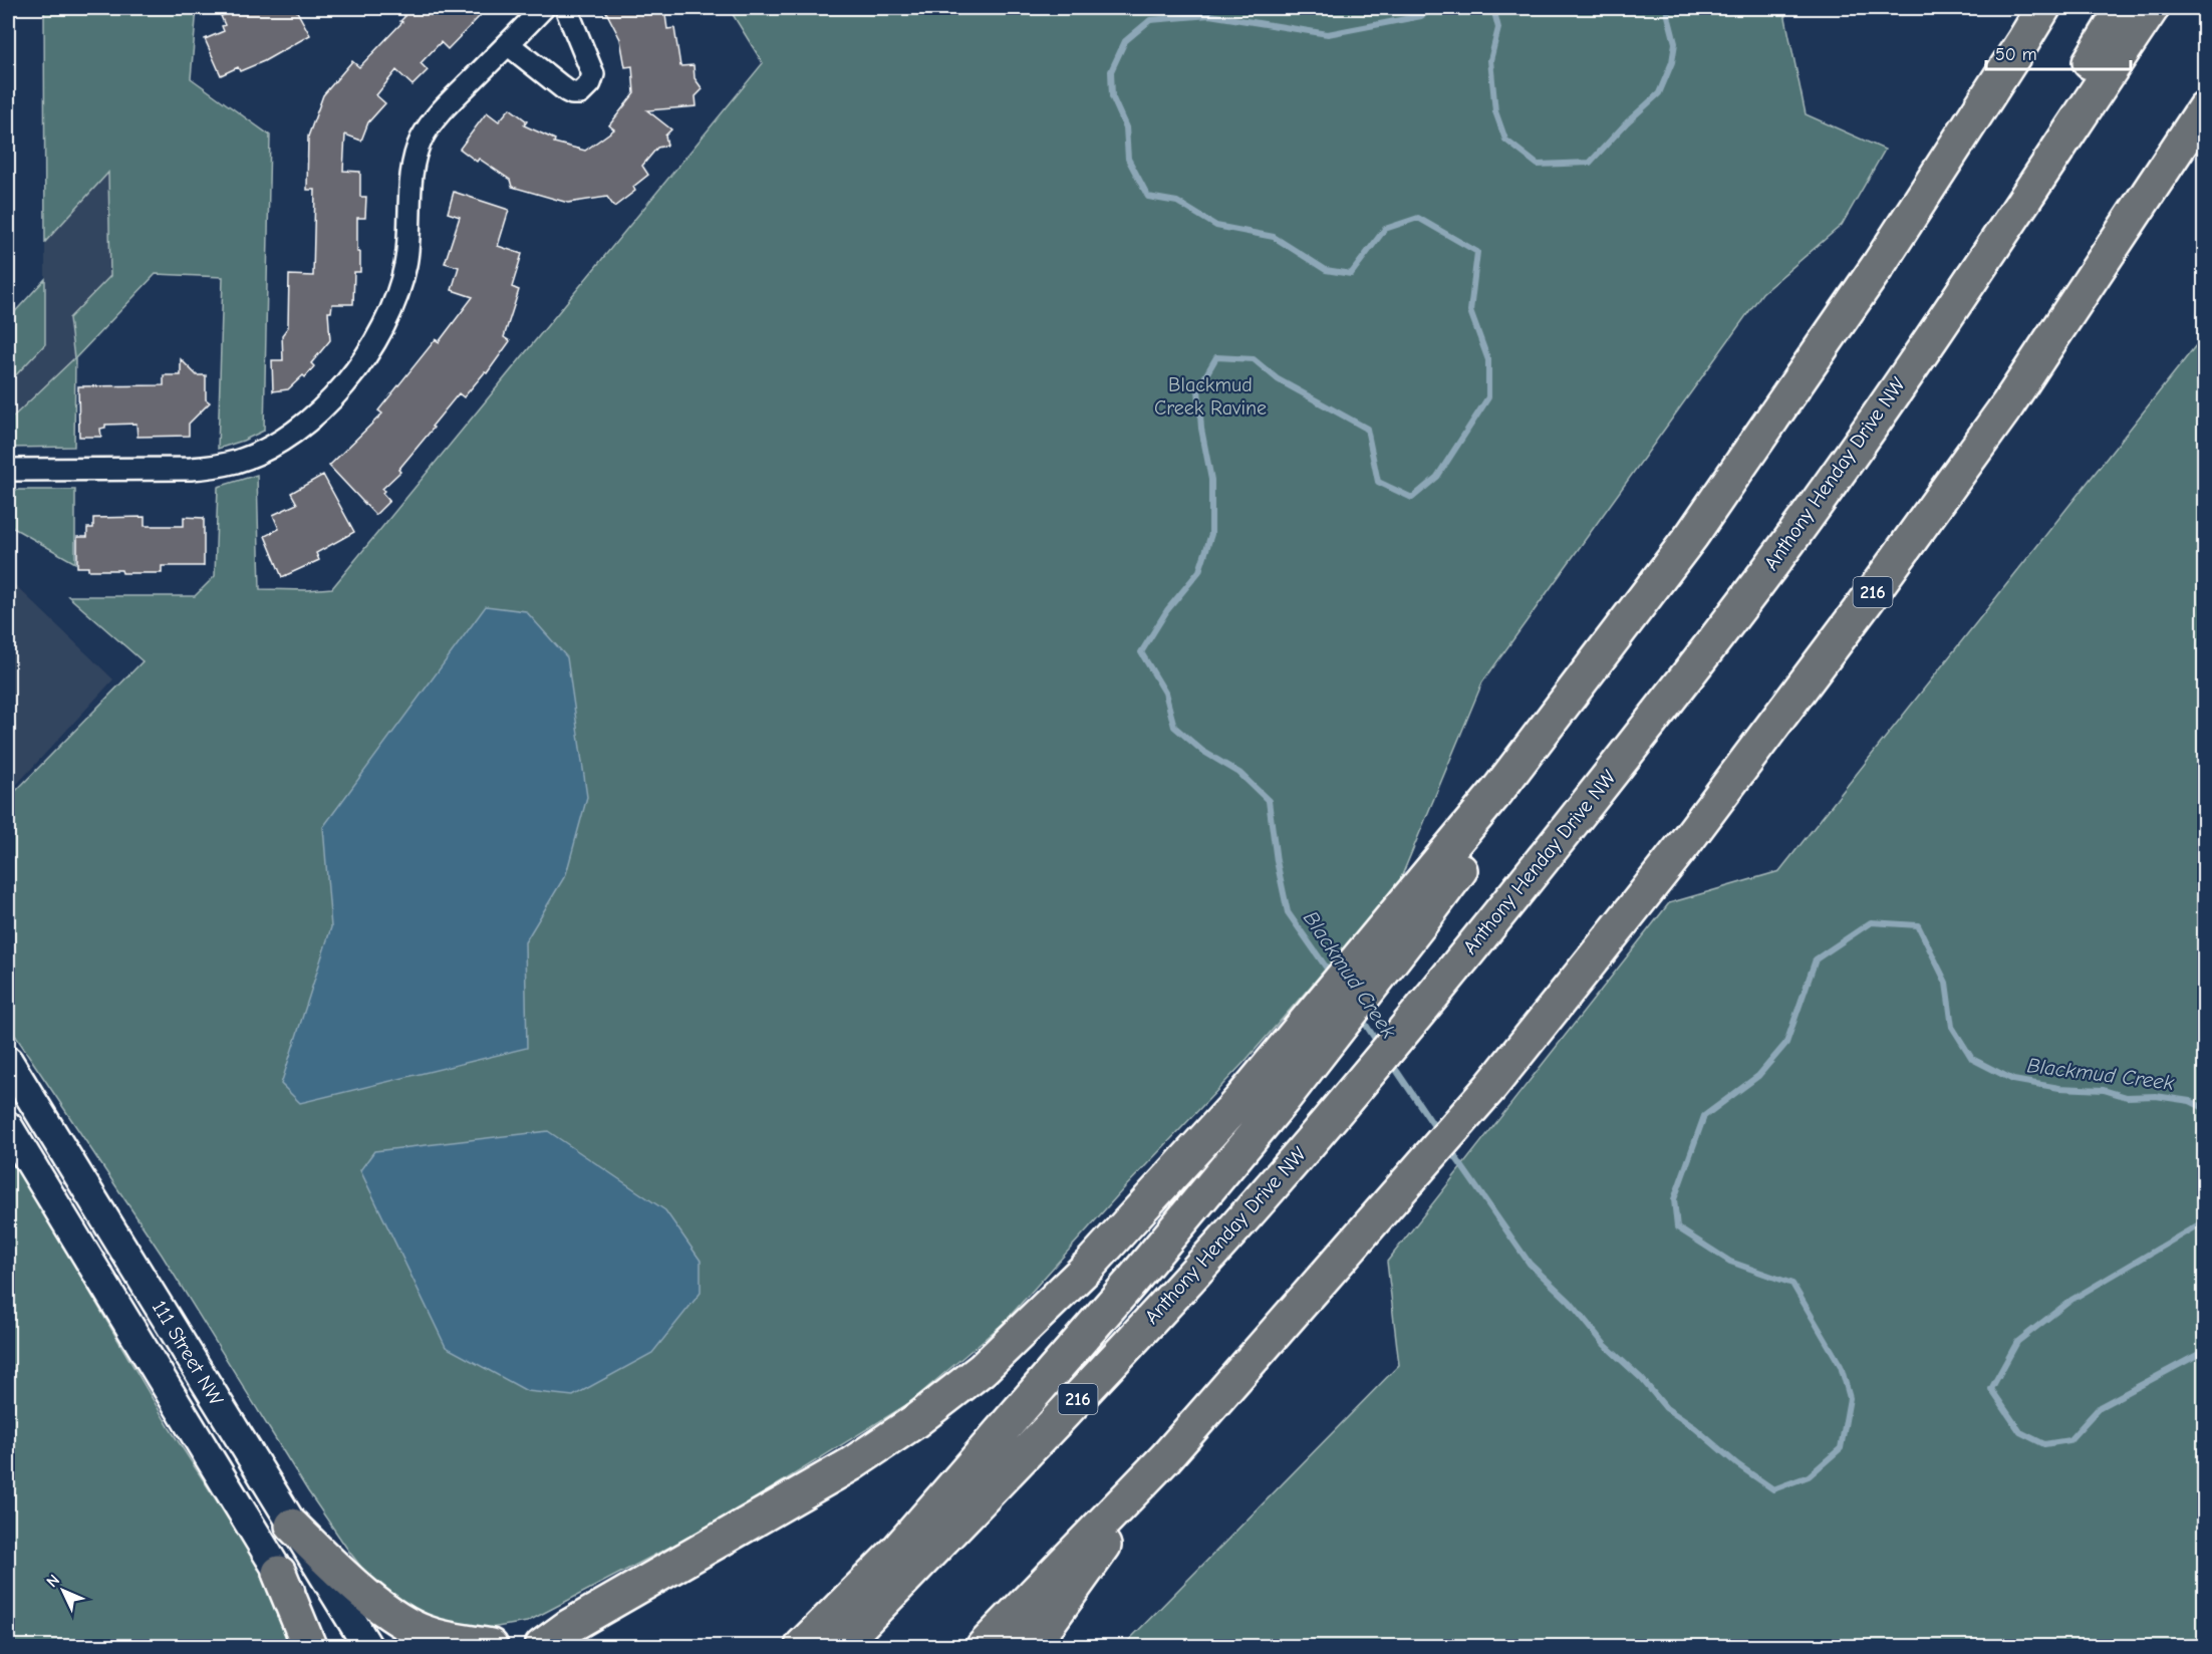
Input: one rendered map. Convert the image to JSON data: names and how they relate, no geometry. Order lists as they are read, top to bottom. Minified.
{"streets":{"highway":["Anthony Henday Drive NW","216"],"main road":["111 Street NW"]},"water":["Blackmud Creek"],"parks":["Blackmud Creek Ravine"],"scale_bar":"50 m","north":"top left"}
